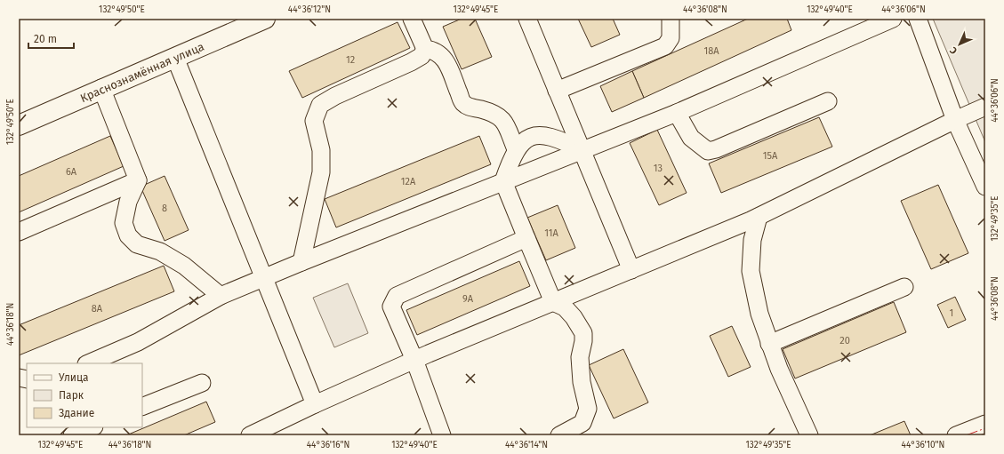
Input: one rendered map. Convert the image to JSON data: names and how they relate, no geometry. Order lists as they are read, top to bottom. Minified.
{"streets":{"main road":["Краснознамённая улица"]},"house_numbers":["18А","12","15А","13","6А","12А","8","11А","9А","8А","1","20"],"legend":["Улица","Парк","Здание"],"scale_bar":"20 m","north":"bottom left","coordinates":["132°49'50\"E","44°36'12\"N","132°49'45\"E","44°36'08\"N","132°49'40\"E","44°36'06\"N","132°49'35\"E","44°36'18\"N","44°36'16\"N","44°36'14\"N","44°36'10\"N"]}
